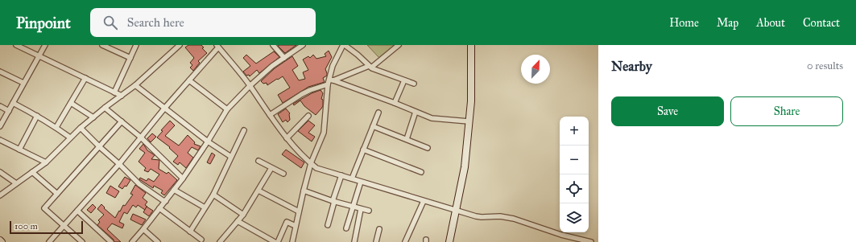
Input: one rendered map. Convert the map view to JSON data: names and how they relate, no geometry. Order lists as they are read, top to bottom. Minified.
{"scale_bar":"100 m","north":"top right","page":{"header":"Pinpoint","search":"Search here","nav":["Home","Map","About","Contact"],"heading":["Nearby","0 results"],"buttons":["Save","Share"],"map_buttons":["+","−"],"scale":"100 m"}}
